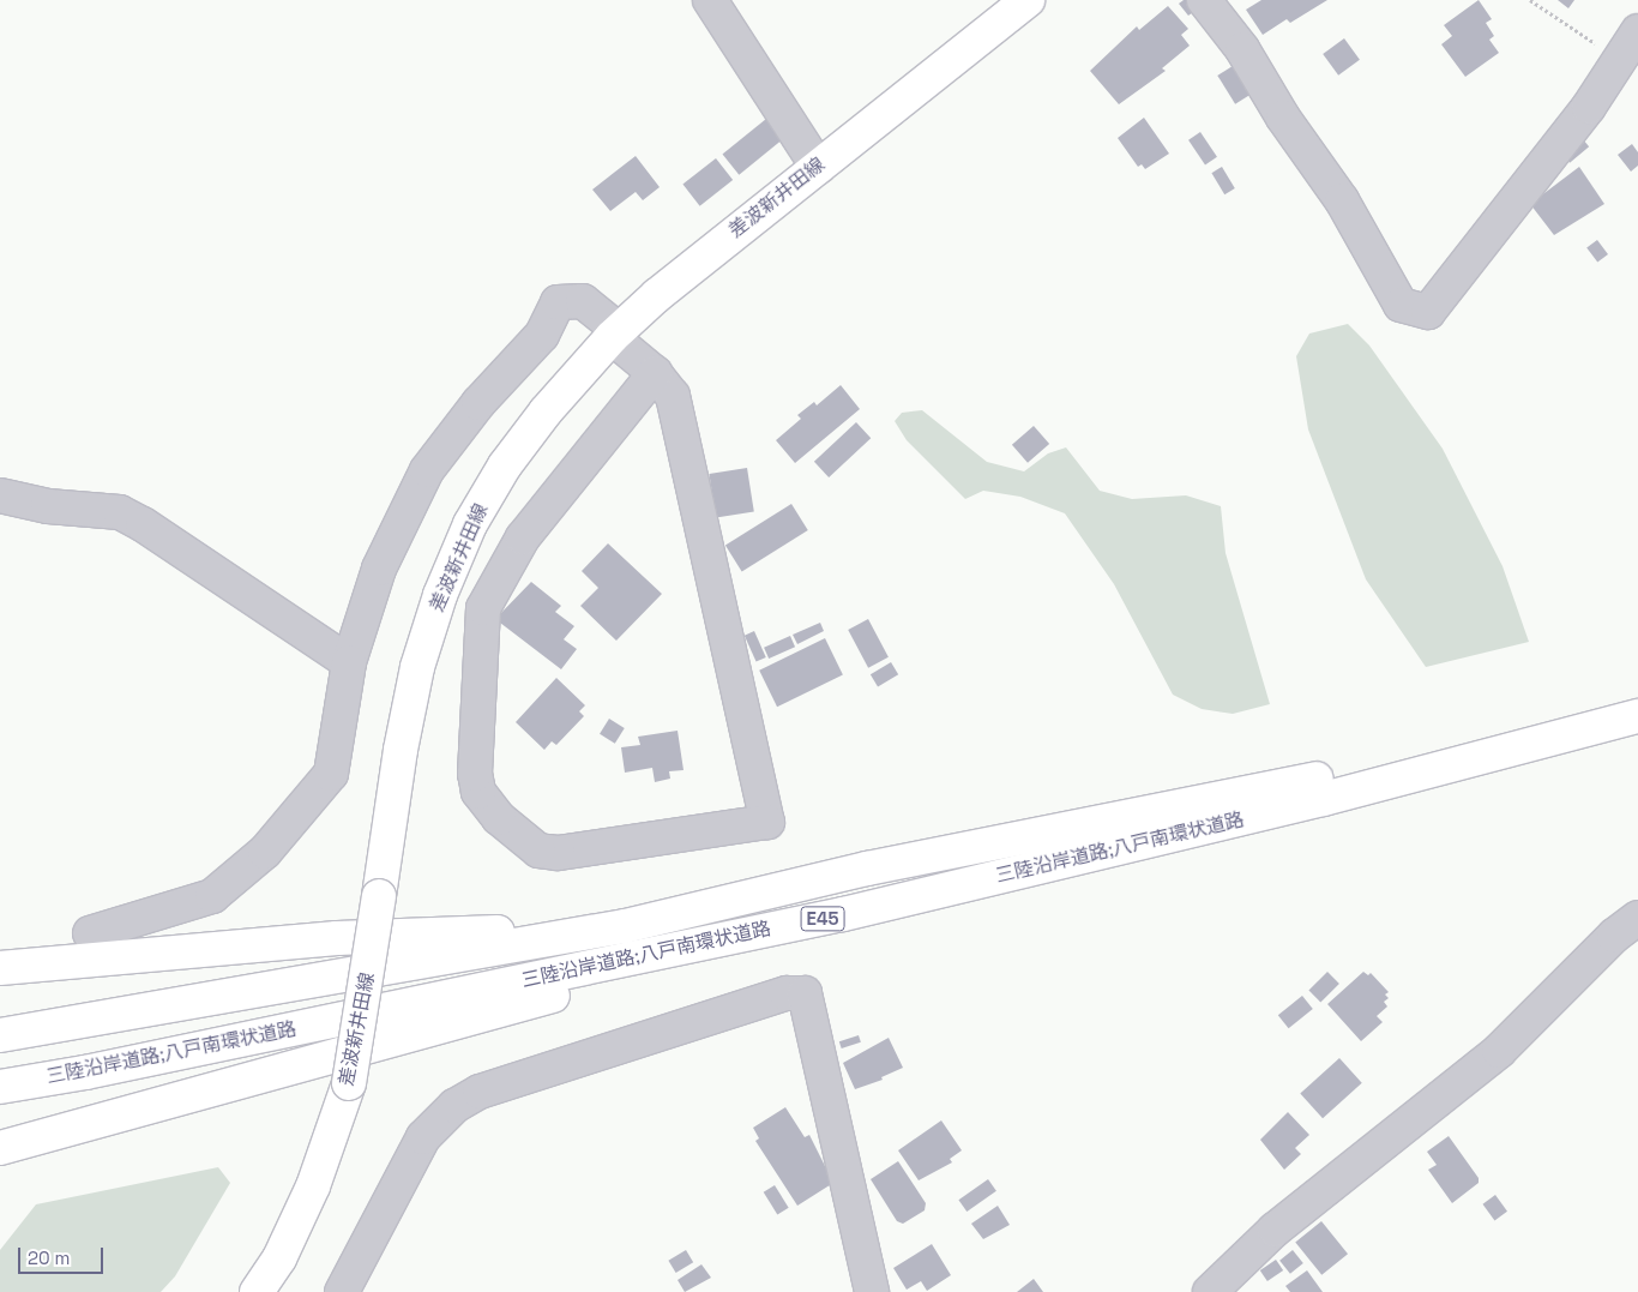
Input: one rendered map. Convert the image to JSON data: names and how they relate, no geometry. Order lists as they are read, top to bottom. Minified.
{"streets":{"main road":["差波新井田線","三陸沿岸道路;八戸南環状道路","E45"]},"scale_bar":"20 m"}
